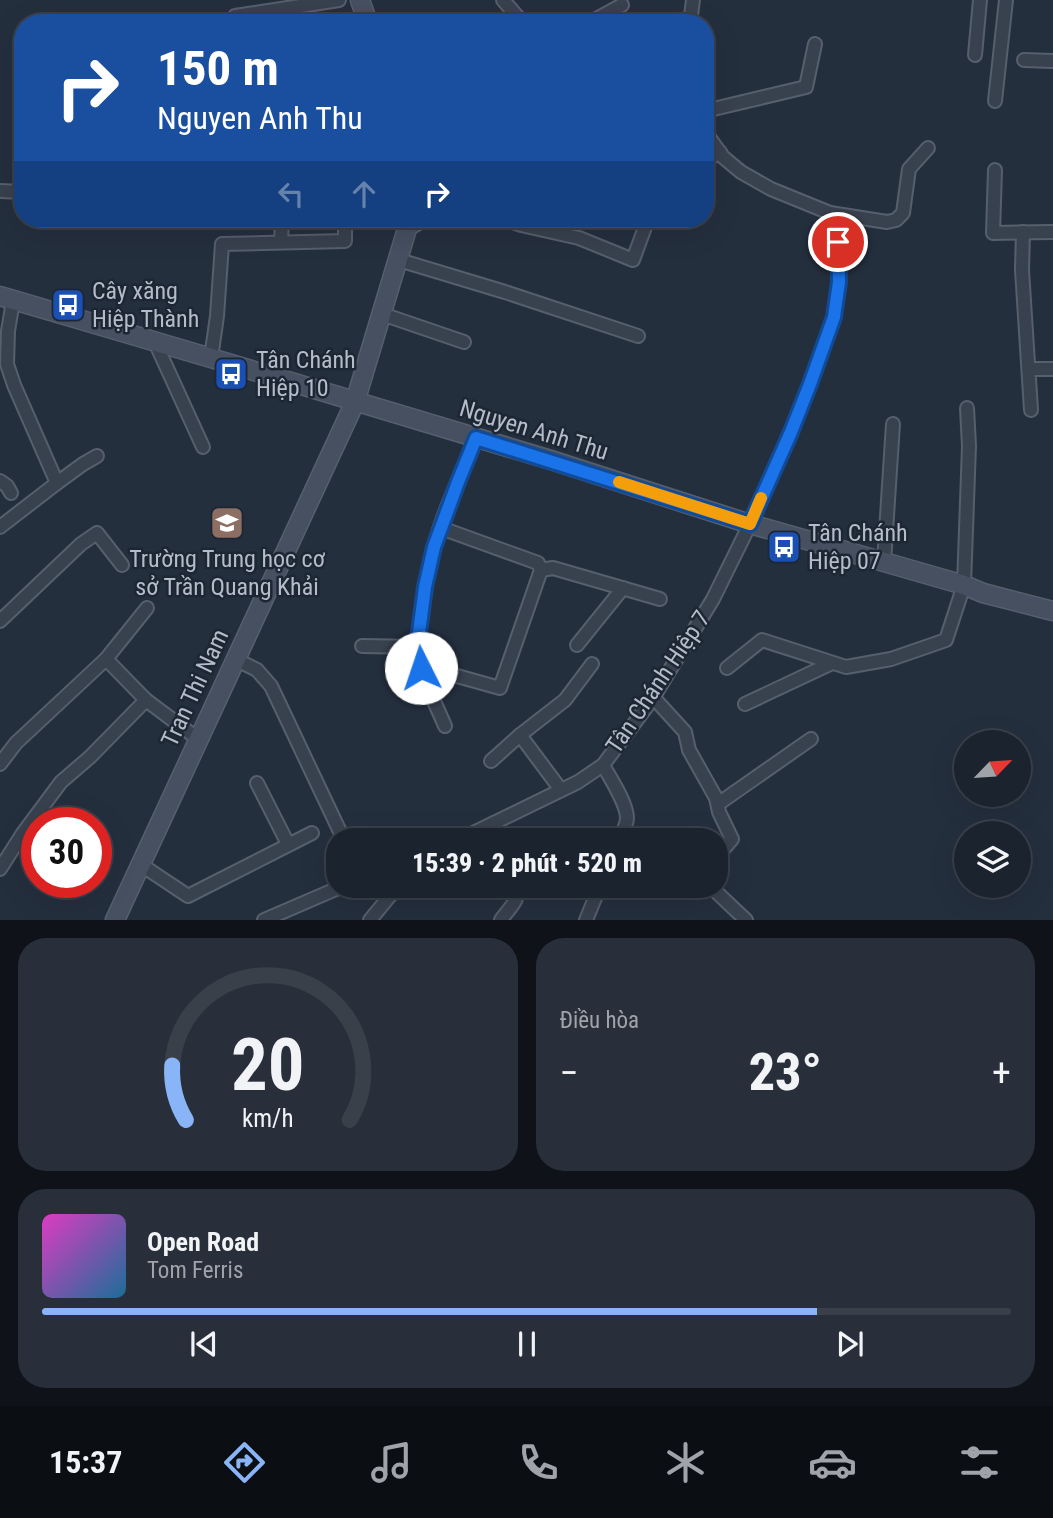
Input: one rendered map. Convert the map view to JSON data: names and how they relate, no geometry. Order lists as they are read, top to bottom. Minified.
{"streets":{"main road":["Nguyen Anh Thu","Tran Thi Nam"],"street":["Tân Chánh Hiệp 7"]},"crossings":[["Nguyen Anh Thu","Tân Chánh Hiệp 7"],["Nguyen Anh Thu","Tran Thi Nam"]],"places":{"bus stop":["Cây xăng Hiệp Thành","Tân Chánh Hiệp 10","Tân Chánh Hiệp 07"],"school or university":["Trường Trung học cơ sở Trần Quang Khải"]},"north":"top right","page":{"turn":["150 m","Nguyen Anh Thu"],"limit":"30","trip":"15:39 · 2 phút · 520 m","tile":"Điều hòa","heat":["−","23°","+"],"song":["Open Road","Tom Ferris"],"tabs":"15:37","gauge":["20","km/h"]}}
